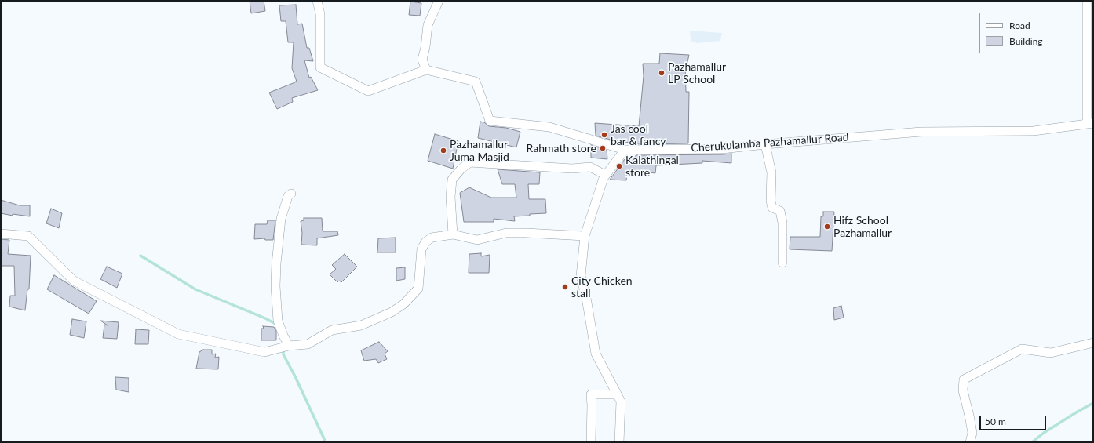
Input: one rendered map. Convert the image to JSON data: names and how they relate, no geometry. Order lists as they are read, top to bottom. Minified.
{"streets":{"street":["Cherukulamba Pazhamallur Road"]},"places":["Pazhamallur LP School","Jas cool bar & fancy","Rahmath store","Pazhamallur Juma Masjid","Kalathingal store","Hifz School Pazhamallur","City Chicken stall"],"legend":["Road","Building"],"scale_bar":"50 m"}
